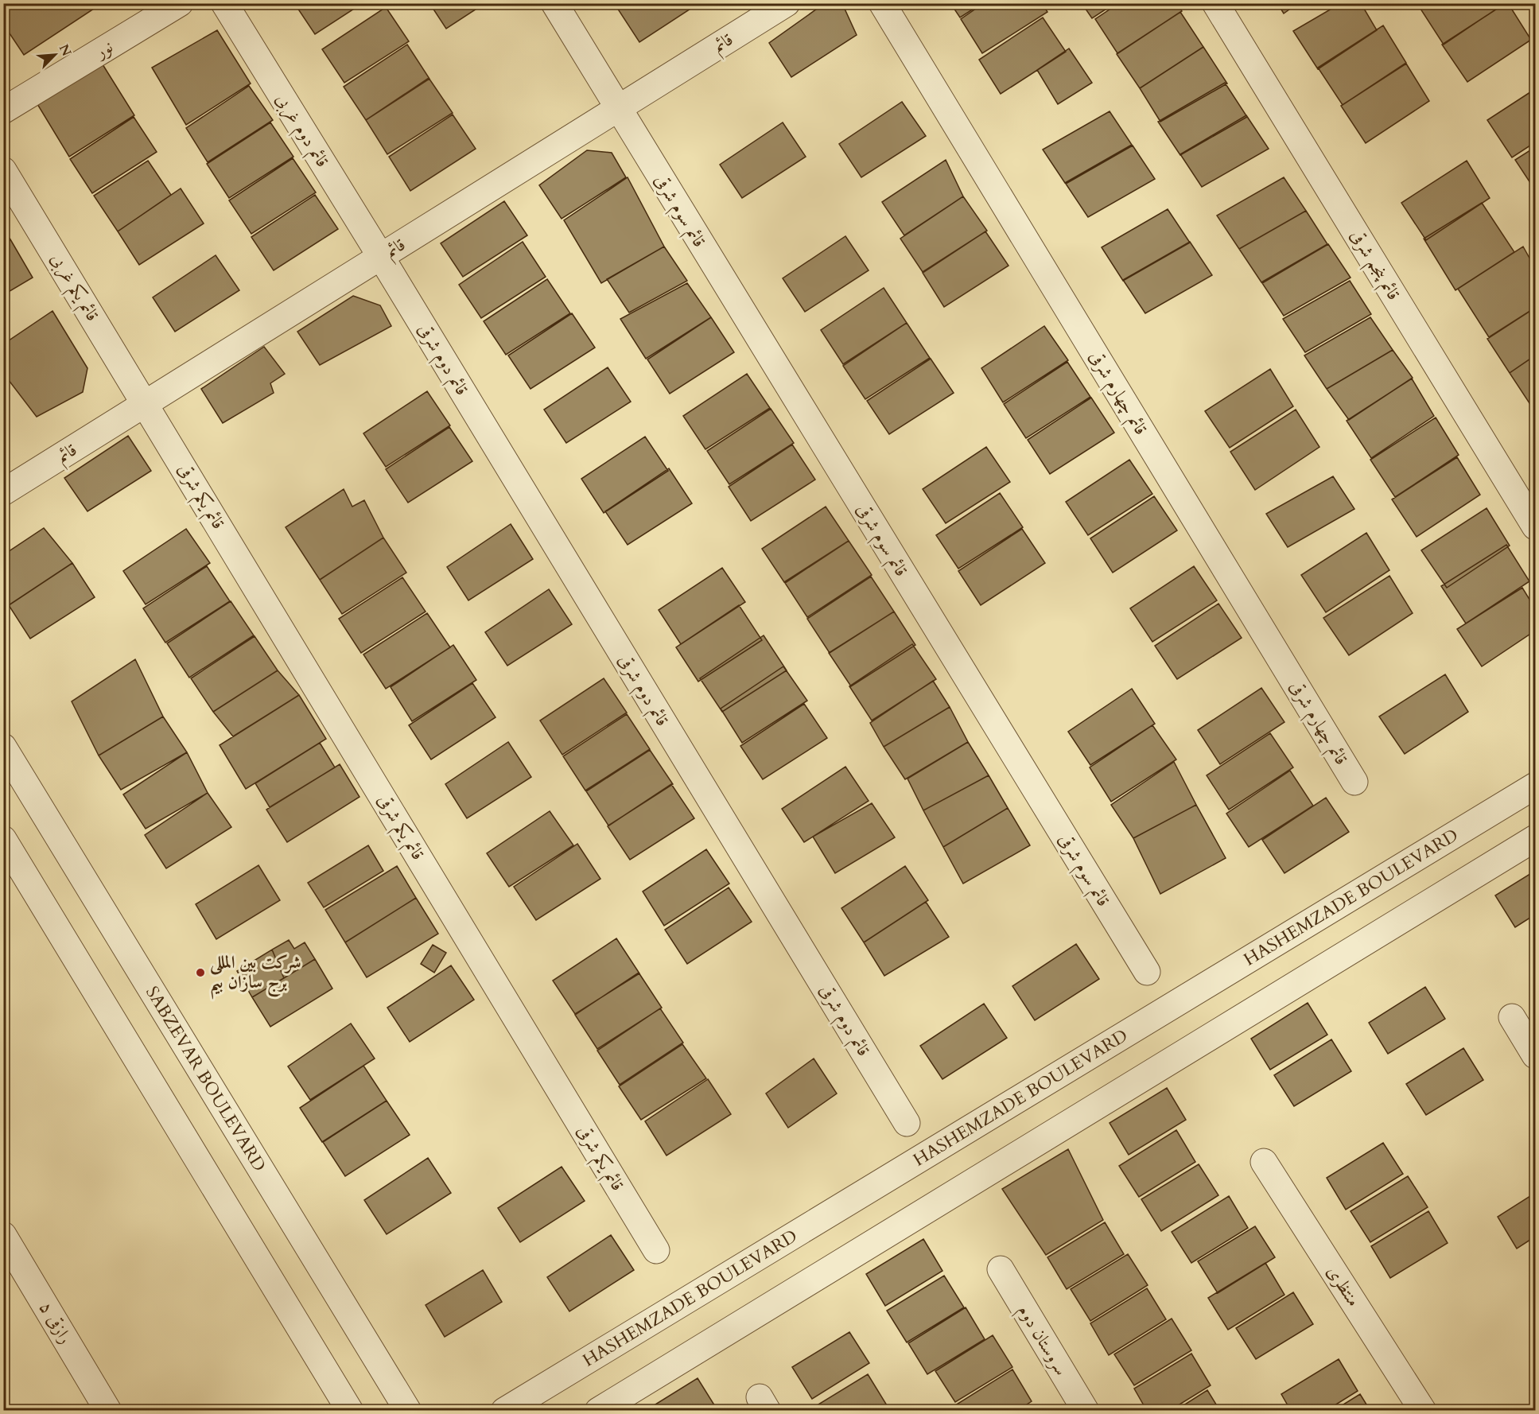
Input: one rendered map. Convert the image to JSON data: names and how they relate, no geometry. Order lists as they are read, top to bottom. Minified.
{"streets":{"street":["قائم","نور","قائم دوم غربی","قائم سوم شرقی","قائم پنجم شرقی","قائم یکم غربی","قائم دوم شرقی","قائم چهارم شرقی","قائم یکم شرقی","HASHEMZADE BOULEVARD","SABZEVAR BOULEVARD","منتظری","رازقی ۵","سروستان دوم"]},"crossings":[["قائم","قائم دوم غربی"],["قائم","قائم سوم شرقی"],["قائم","قائم یکم غربی"],["قائم","قائم دوم شرقی"],["قائم","قائم یکم شرقی"],["قائم دوم غربی","قائم دوم شرقی"],["قائم یکم غربی","قائم یکم شرقی"]],"places":["شرکت بین المللی برج سازان بیم"],"north":"top right"}
